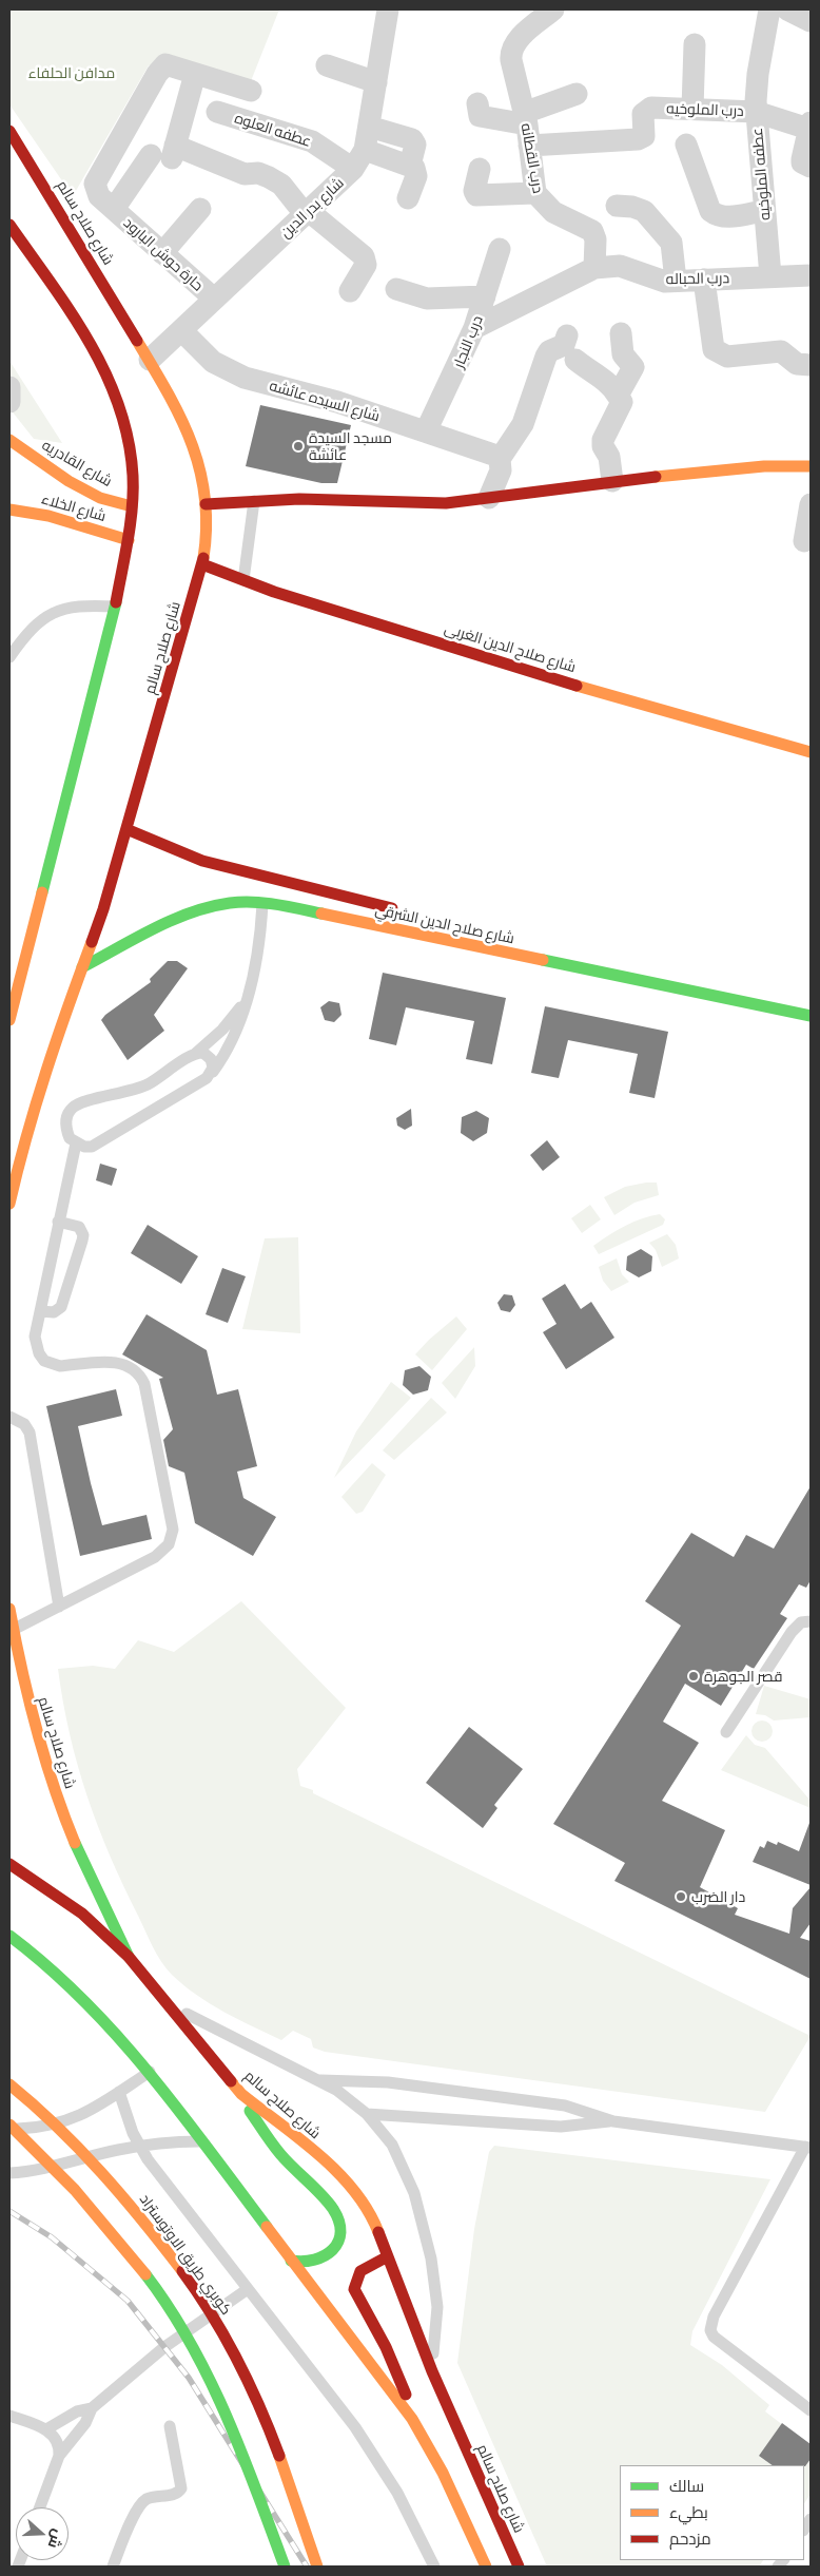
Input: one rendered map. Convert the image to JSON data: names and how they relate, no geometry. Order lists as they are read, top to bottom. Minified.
{"streets":{"main road":["شارع صلاح سالم","شارع القادريه","شارع الخلاء","شارع صلاح الدين الغربى","شارع صلاح الدين الشرقي","كوبري طريق الاوتوستراد"],"street":["درب الملوخيه","عطفه العلوه","درب القطانه","عطفه الملوخيه","شارع بدر الدين","حارة حوش البارود","درب الحباله","درب النجار","شارع السيده عائشه"]},"crossings":[["درب الملوخيه","درب القطانه"],["درب الملوخيه","عطفه الملوخيه"],["عطفه العلوه","شارع بدر الدين"],["درب القطانه","درب الحباله"],["عطفه الملوخيه","درب الحباله"],["شارع بدر الدين","شارع صلاح سالم"],["شارع بدر الدين","حارة حوش البارود"],["شارع بدر الدين","شارع السيده عائشه"],["شارع صلاح سالم","شارع صلاح الدين الغربى"],["شارع صلاح سالم","شارع صلاح الدين الشرقي"],["درب الحباله","درب النجار"],["درب النجار","شارع السيده عائشه"]],"parks":["مدافن الحلفاء"],"places":["مسجد السيدة عائشة","قصر الجوهرة","دار الضرب"],"legend":["سالك","بطيء","مزدحم"],"north":"right"}
